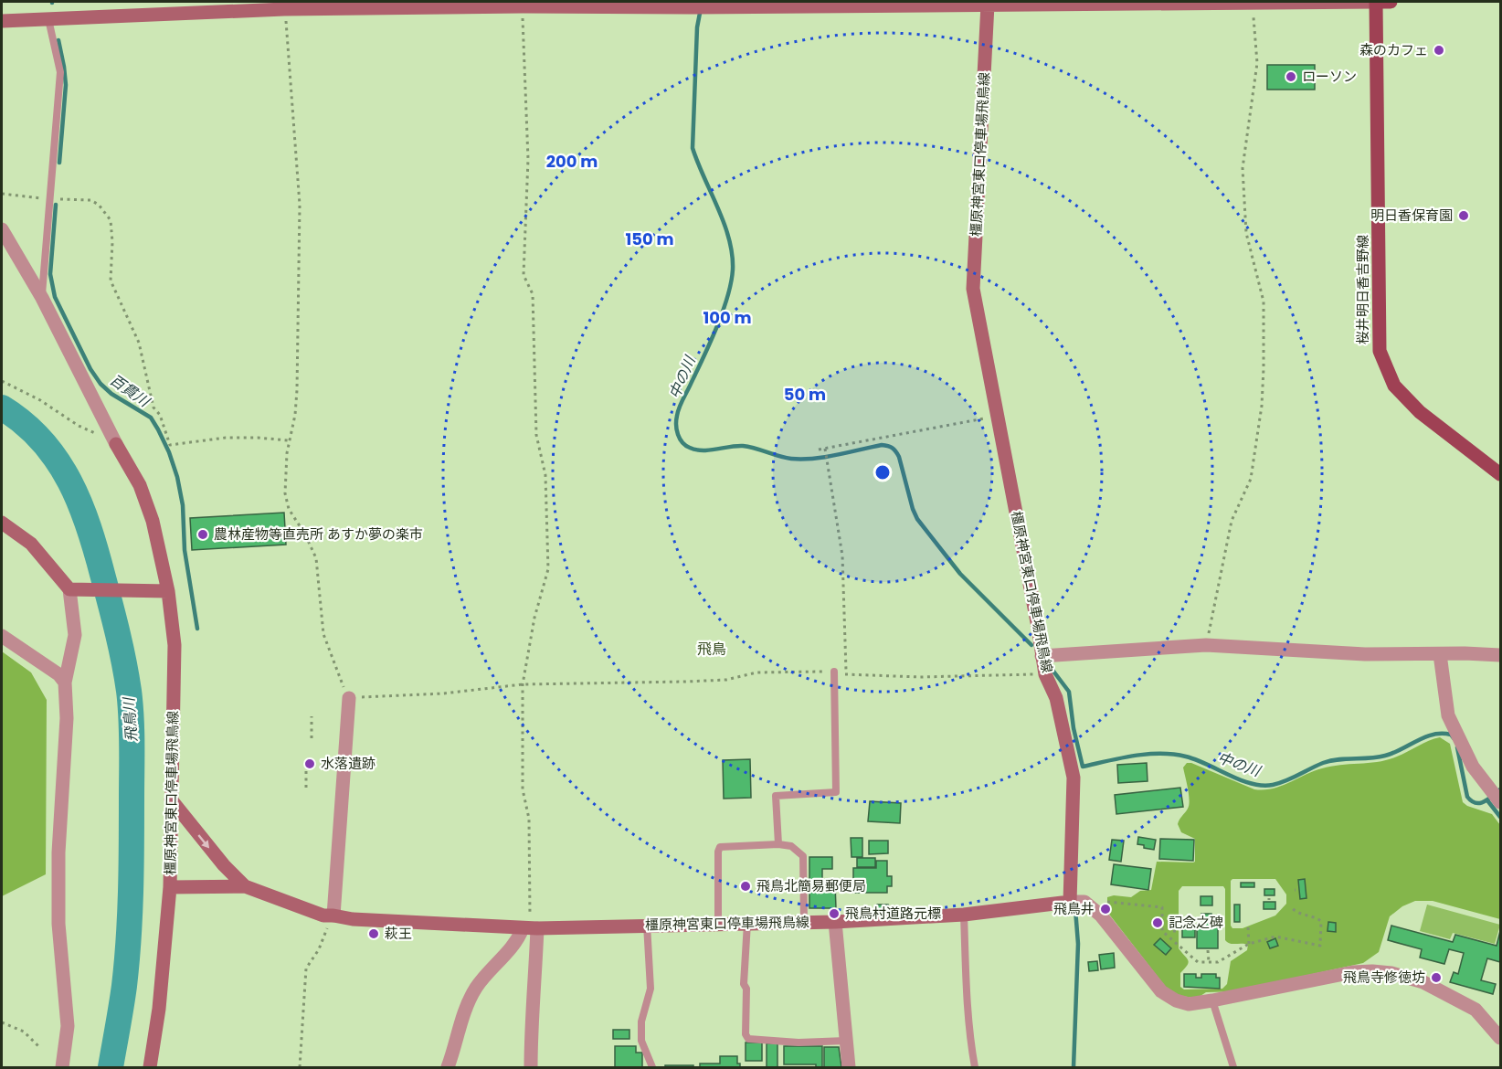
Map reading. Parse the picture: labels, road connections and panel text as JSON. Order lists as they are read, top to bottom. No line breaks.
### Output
{"streets":{"main road":["橿原神宮東口停車場飛鳥線","桜井明日香吉野線"]},"districts":["飛鳥"],"water":["中の川","百貫川","飛鳥川"],"places":["森のカフェ","ローソン","明日香保育園","農林産物等直売所 あすか夢の楽市","水落遺跡","飛鳥北簡易郵便局","飛鳥井","飛鳥村道路元標","記念之碑","萩王","飛鳥寺修徳坊"],"rings":["200 m","150 m","100 m","50 m"]}
